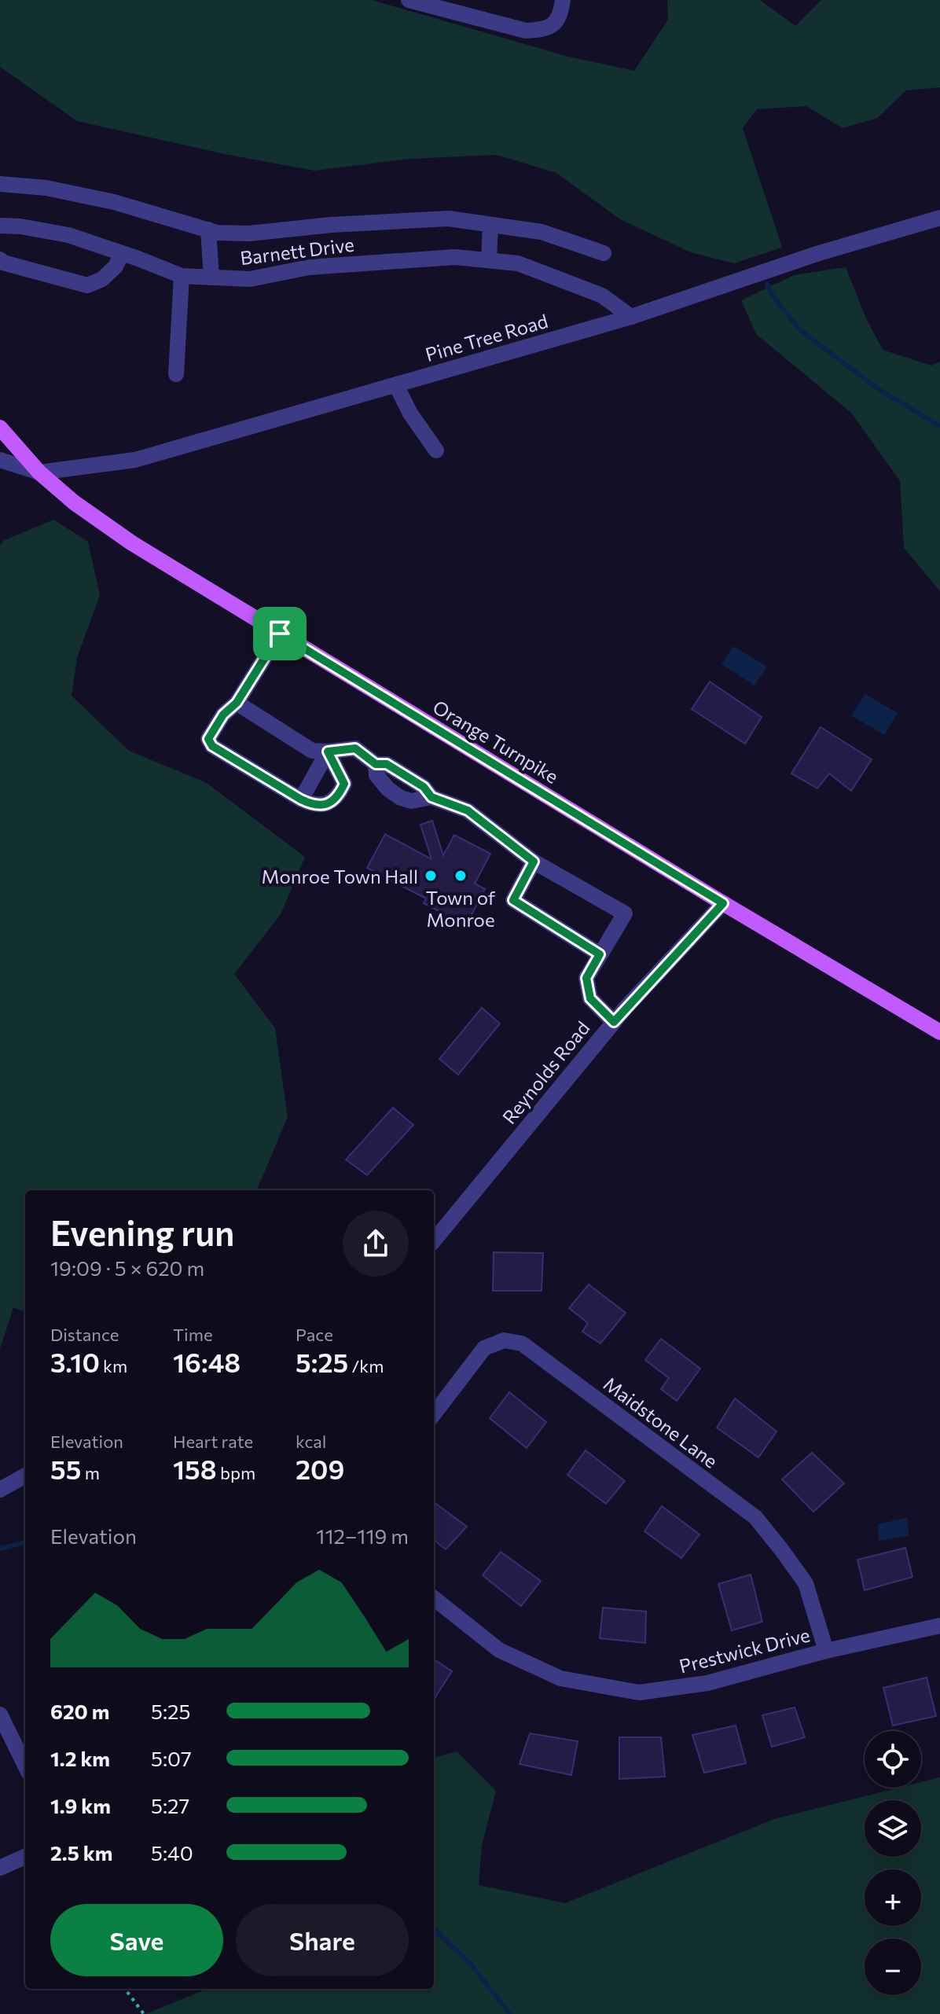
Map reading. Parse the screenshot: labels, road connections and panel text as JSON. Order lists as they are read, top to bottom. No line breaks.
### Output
{"streets":{"main road":["Orange Turnpike"],"street":["Barnett Drive","Pine Tree Road","Reynolds Road","Maidstone Lane","Prestwick Drive"]},"crossings":[["Barnett Drive","Pine Tree Road"],["Pine Tree Road","Orange Turnpike"],["Orange Turnpike","Reynolds Road"],["Maidstone Lane","Prestwick Drive"]],"places":["Monroe Town Hall","Town of Monroe"],"page":{"heading":["Evening run","19:09 · 5 × 620 m"],"stats":[["Distance","3.10 km"],["Time","16:48"],["Pace","5:25 /km"],["Elevation","55 m"],["Heart rate","158 bpm"],["kcal","209"]],"chart":["Elevation","112–119 m"],"list":[{"name":"620 m","note":"5:25"},{"name":"1.2 km","note":"5:07"},{"name":"1.9 km","note":"5:27"},{"name":"2.5 km","note":"5:40"}],"map_buttons":["+","−"],"buttons":["Save","Share"]}}
